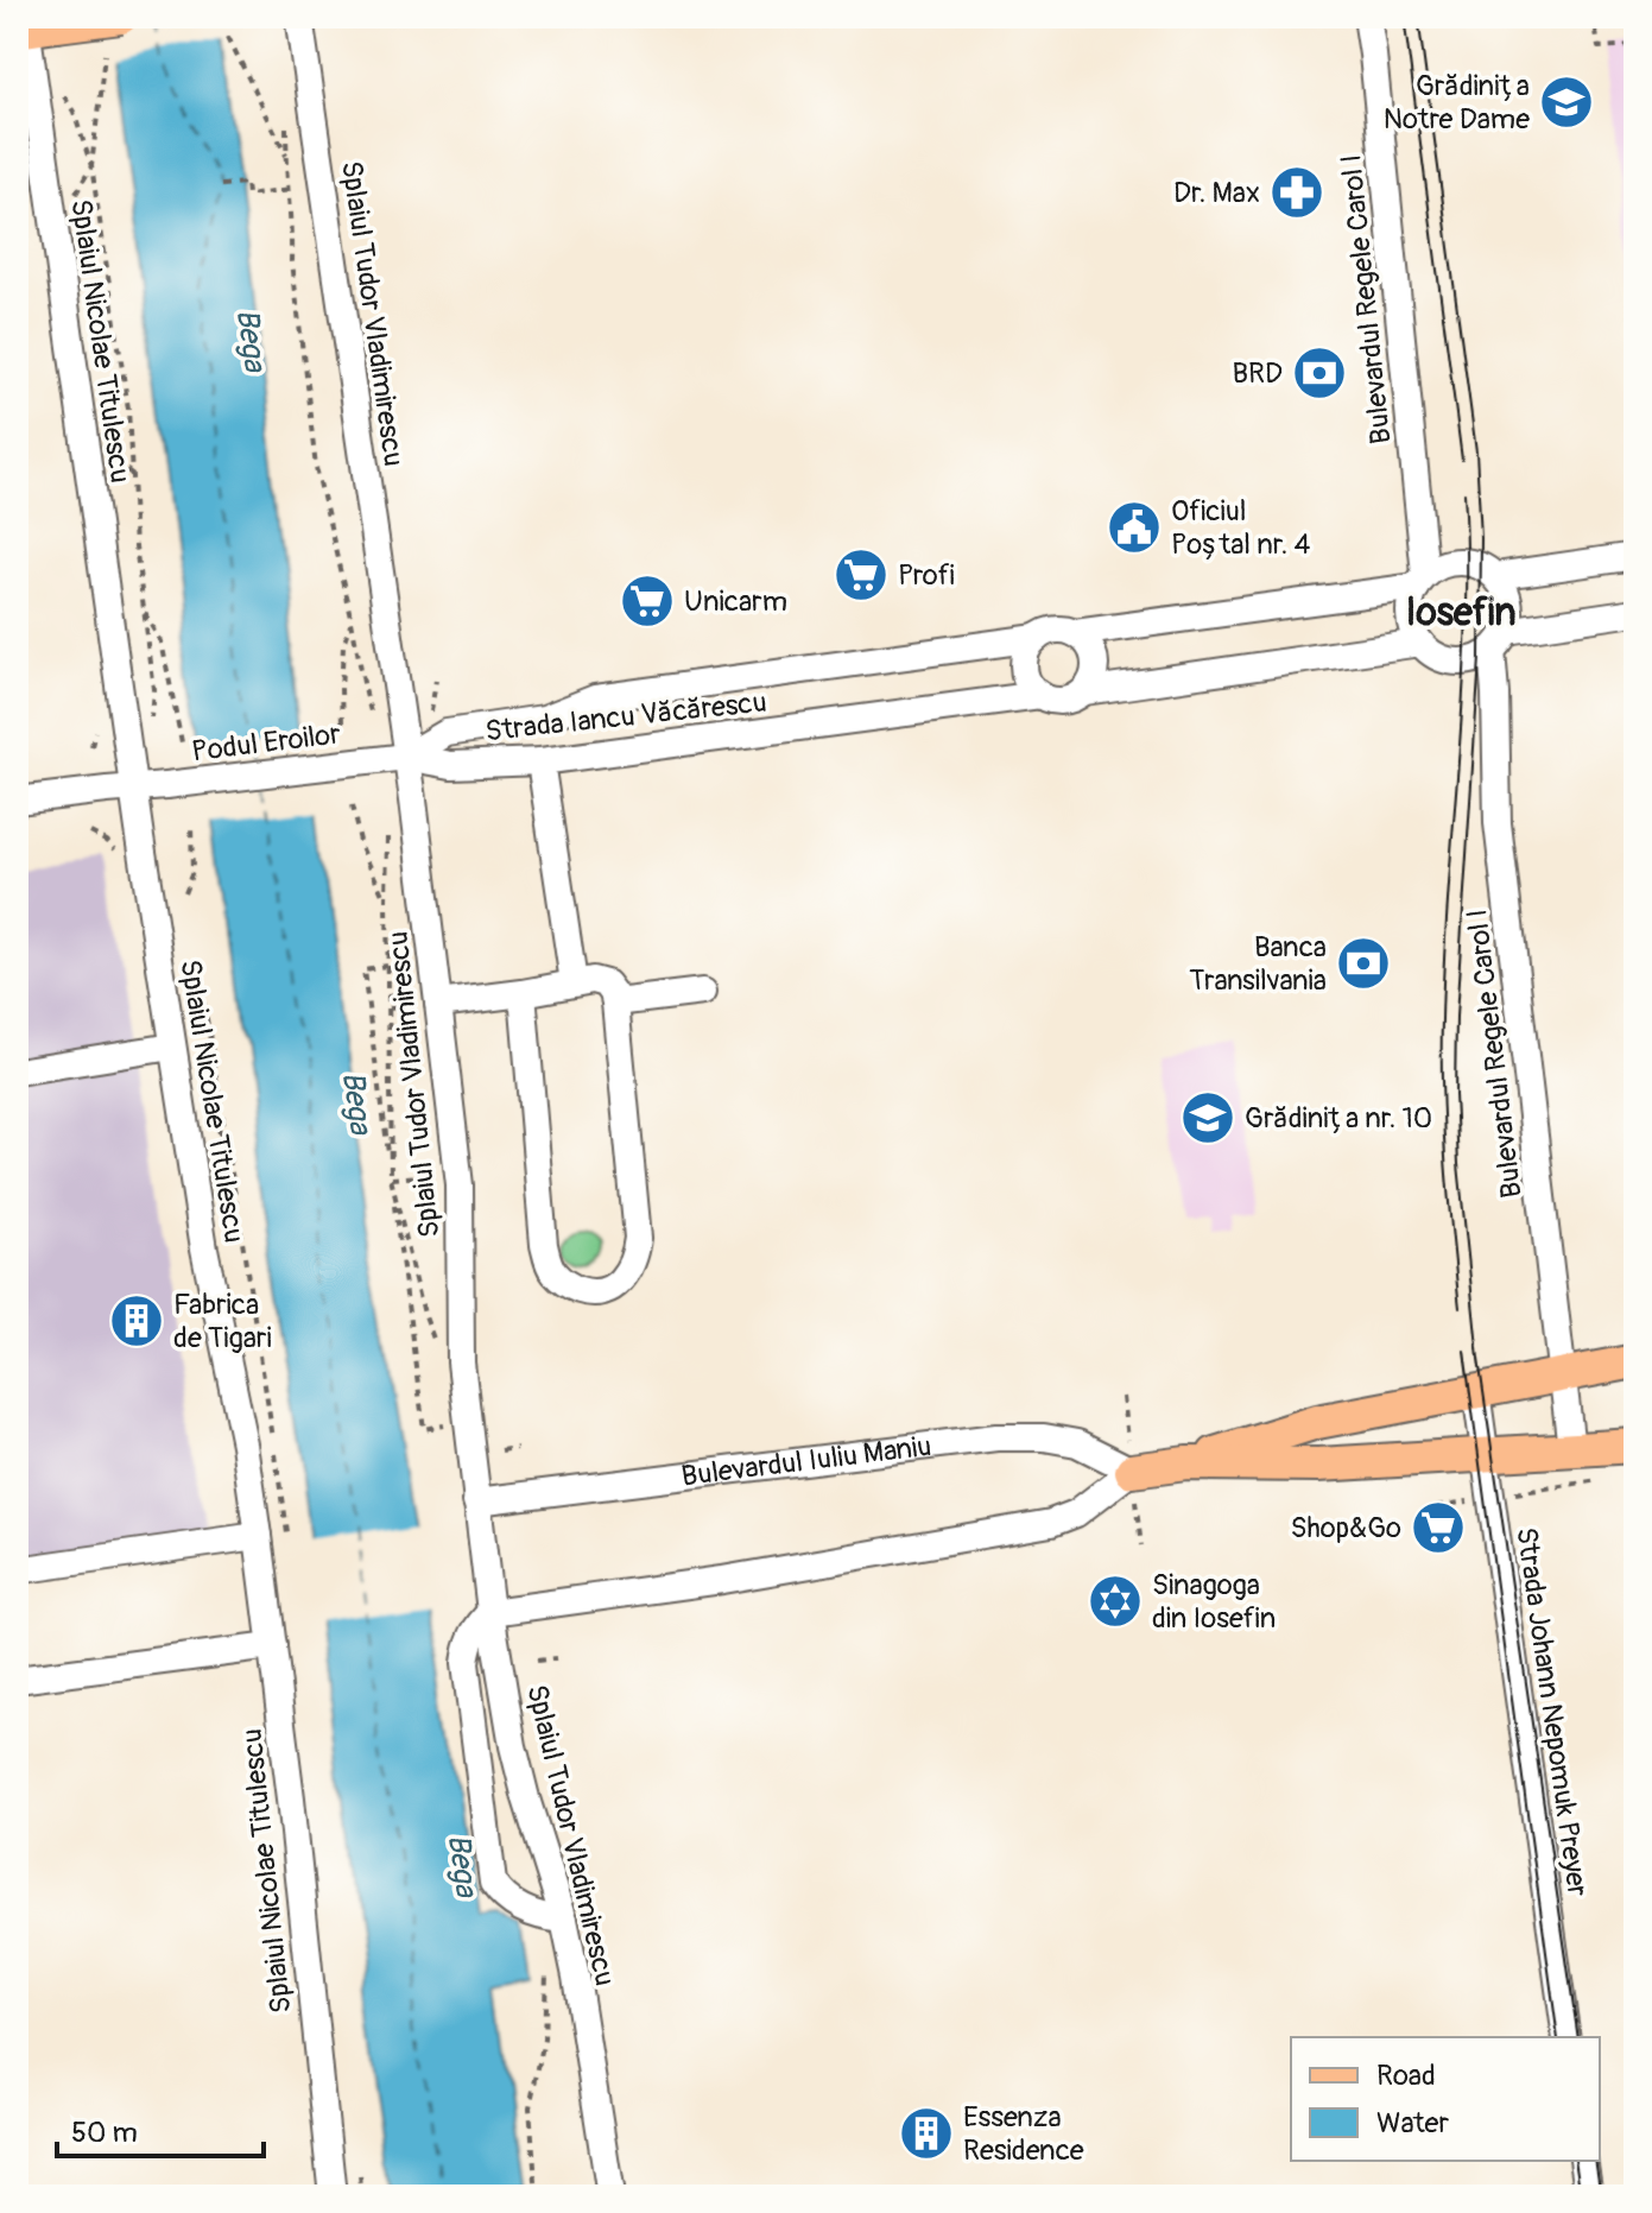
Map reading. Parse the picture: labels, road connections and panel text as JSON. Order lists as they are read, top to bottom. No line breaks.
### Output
{"streets":{"street":["Bulevardul Regele Carol I","Splaiul Tudor Vladimirescu","Splaiul Nicolae Titulescu","Strada Iancu Văcărescu","Podul Eroilor","Bulevardul Iuliu Maniu","Strada Johann Nepomuk Preyer"]},"crossings":[["Splaiul Tudor Vladimirescu","Strada Iancu Văcărescu"],["Splaiul Tudor Vladimirescu","Podul Eroilor"],["Splaiul Tudor Vladimirescu","Bulevardul Iuliu Maniu"],["Splaiul Nicolae Titulescu","Podul Eroilor"],["Strada Iancu Văcărescu","Podul Eroilor"]],"districts":["Iosefin"],"water":["Bega"],"places":{"school or university":["Grădinița Notre Dame","Grădinița nr. 10"],"pharmacy":["Dr. Max"],"bank":["BRD","Banca Transilvania"],"public building":["Oficiul Poștal nr. 4"],"supermarket":["Profi","Unicarm","Shop&Go"],"building":["Fabrica de Tigari","Essenza Residence"],"synagogue":["Sinagoga din Iosefin"]},"legend":["Road","Water"],"scale_bar":"50 m"}
